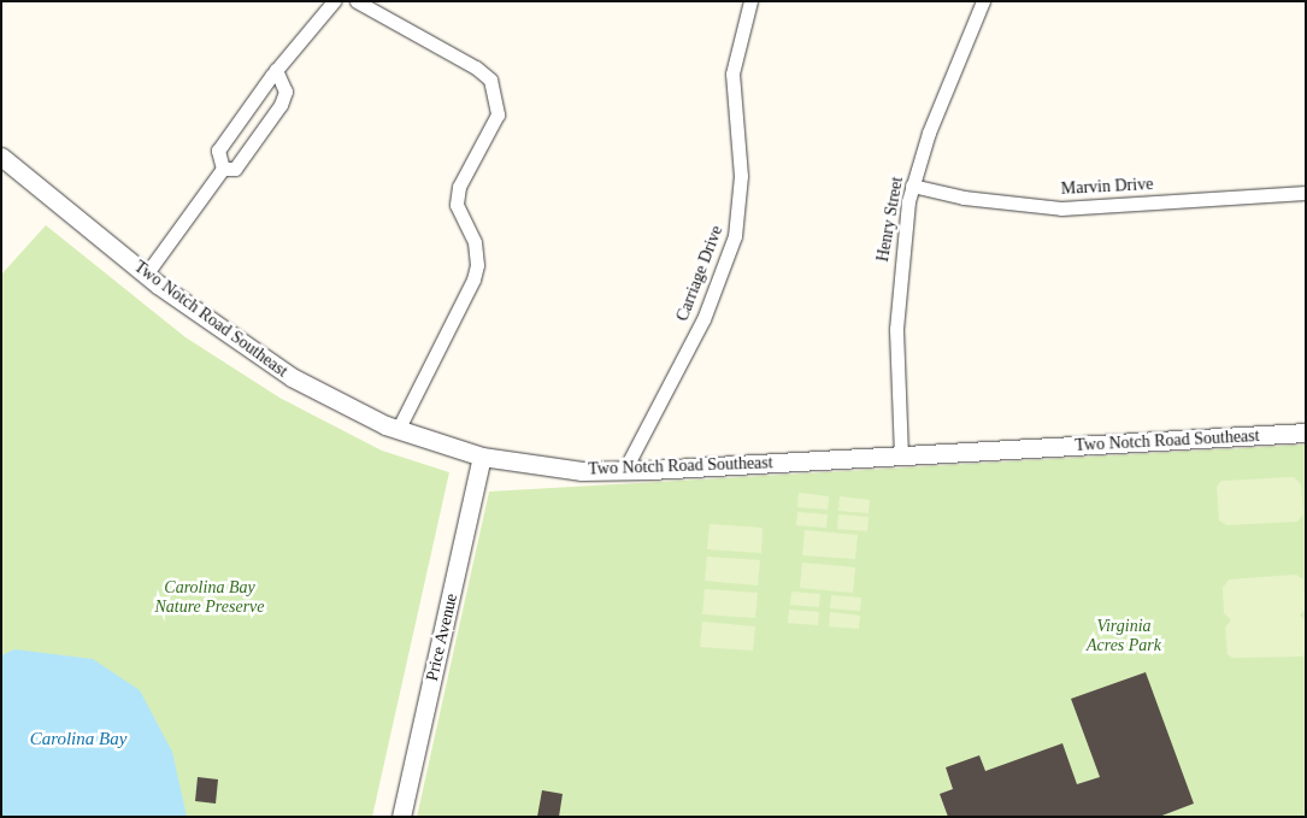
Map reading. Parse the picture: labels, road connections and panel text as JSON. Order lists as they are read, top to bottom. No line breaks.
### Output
{"streets":{"street":["Marvin Drive","Henry Street","Carriage Drive","Two Notch Road Southeast","Price Avenue"]},"crossings":[["Marvin Drive","Henry Street"],["Henry Street","Two Notch Road Southeast"],["Carriage Drive","Two Notch Road Southeast"],["Two Notch Road Southeast","Price Avenue"]],"water":["Carolina Bay"],"parks":["Carolina Bay Nature Preserve","Virginia Acres Park"]}
